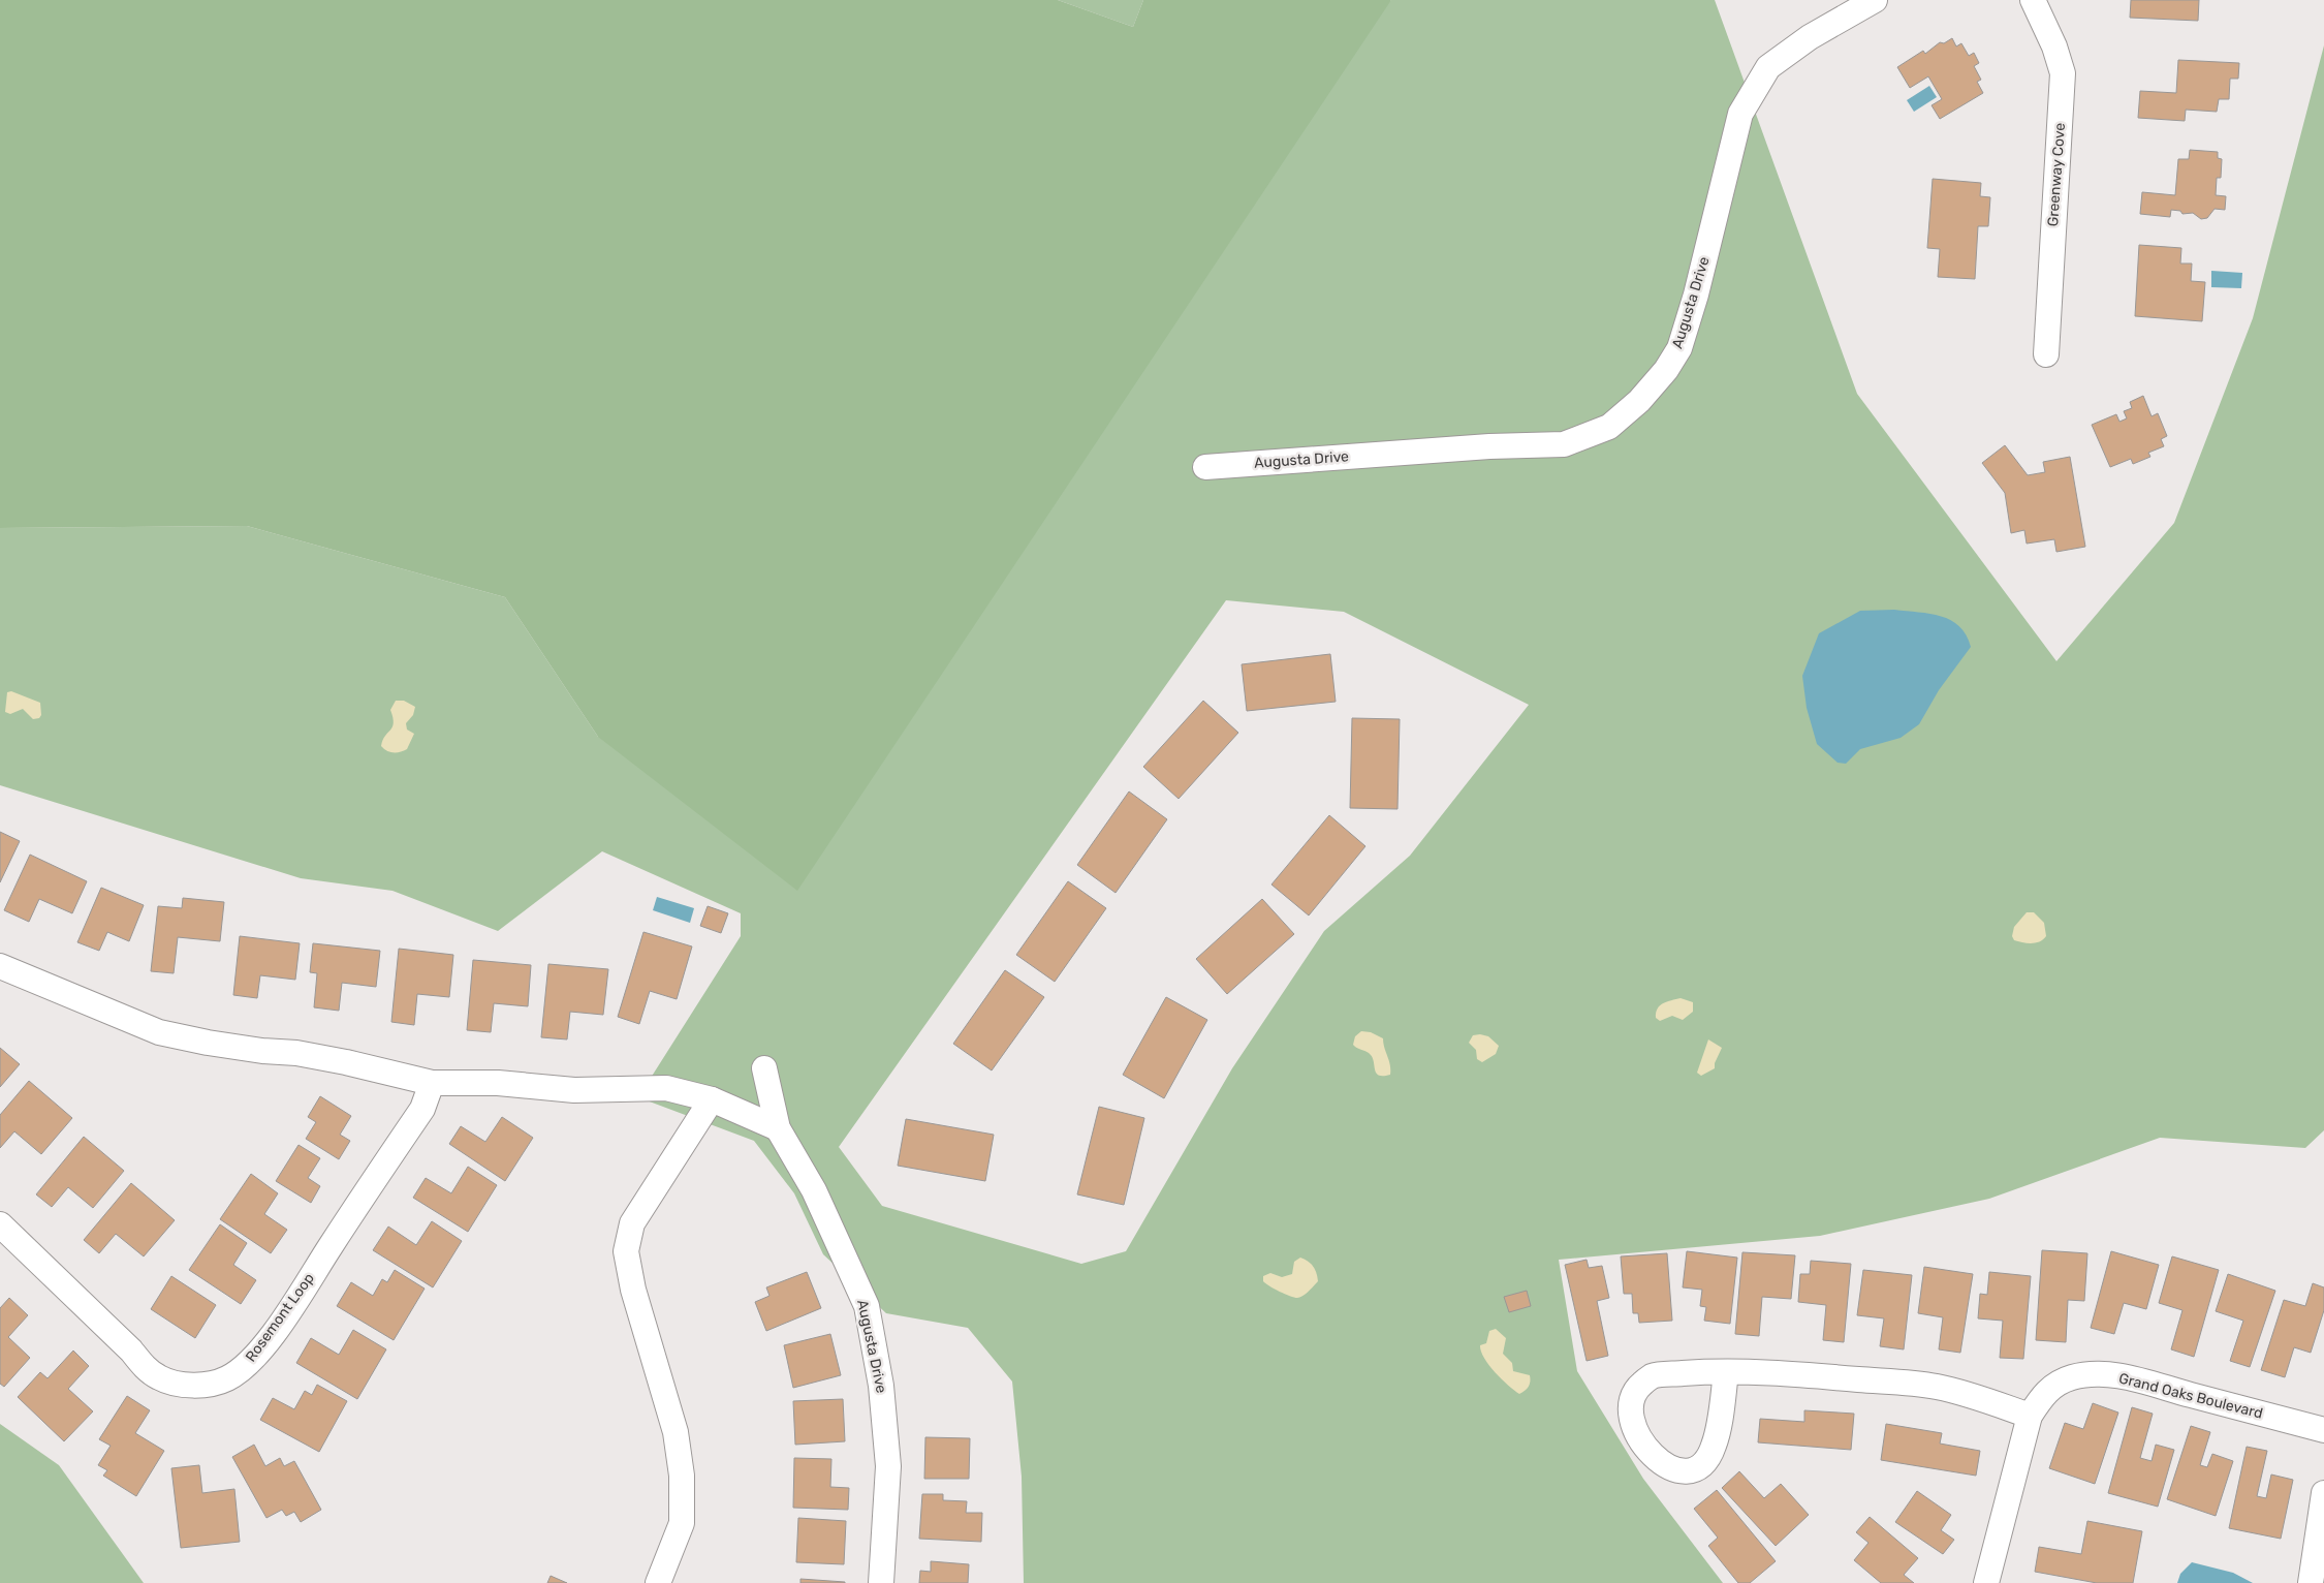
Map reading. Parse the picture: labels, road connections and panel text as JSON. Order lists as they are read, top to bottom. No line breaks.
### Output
{"streets":{"street":["Greenway Cove","Augusta Drive","Rosemont Loop","Grand Oaks Boulevard"]}}
